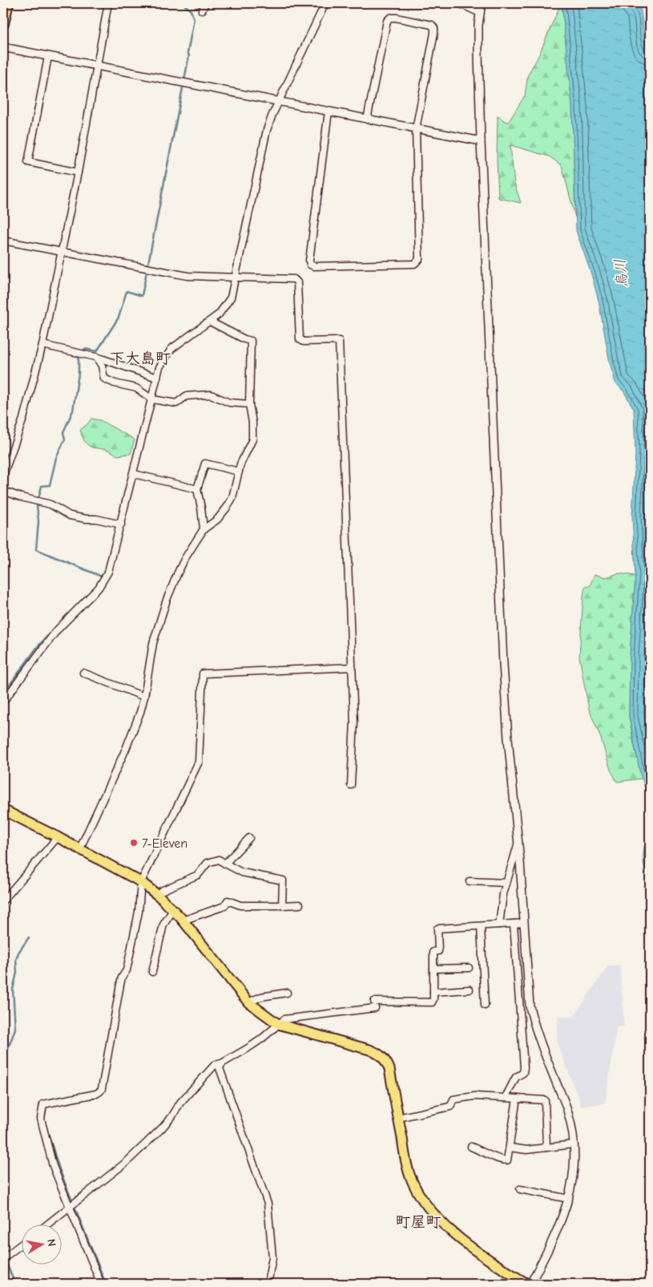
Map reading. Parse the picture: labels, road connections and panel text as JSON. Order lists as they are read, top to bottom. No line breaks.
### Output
{"districts":["下大島町","町屋町"],"water":["烏川"],"places":["7-Eleven"],"north":"right"}
